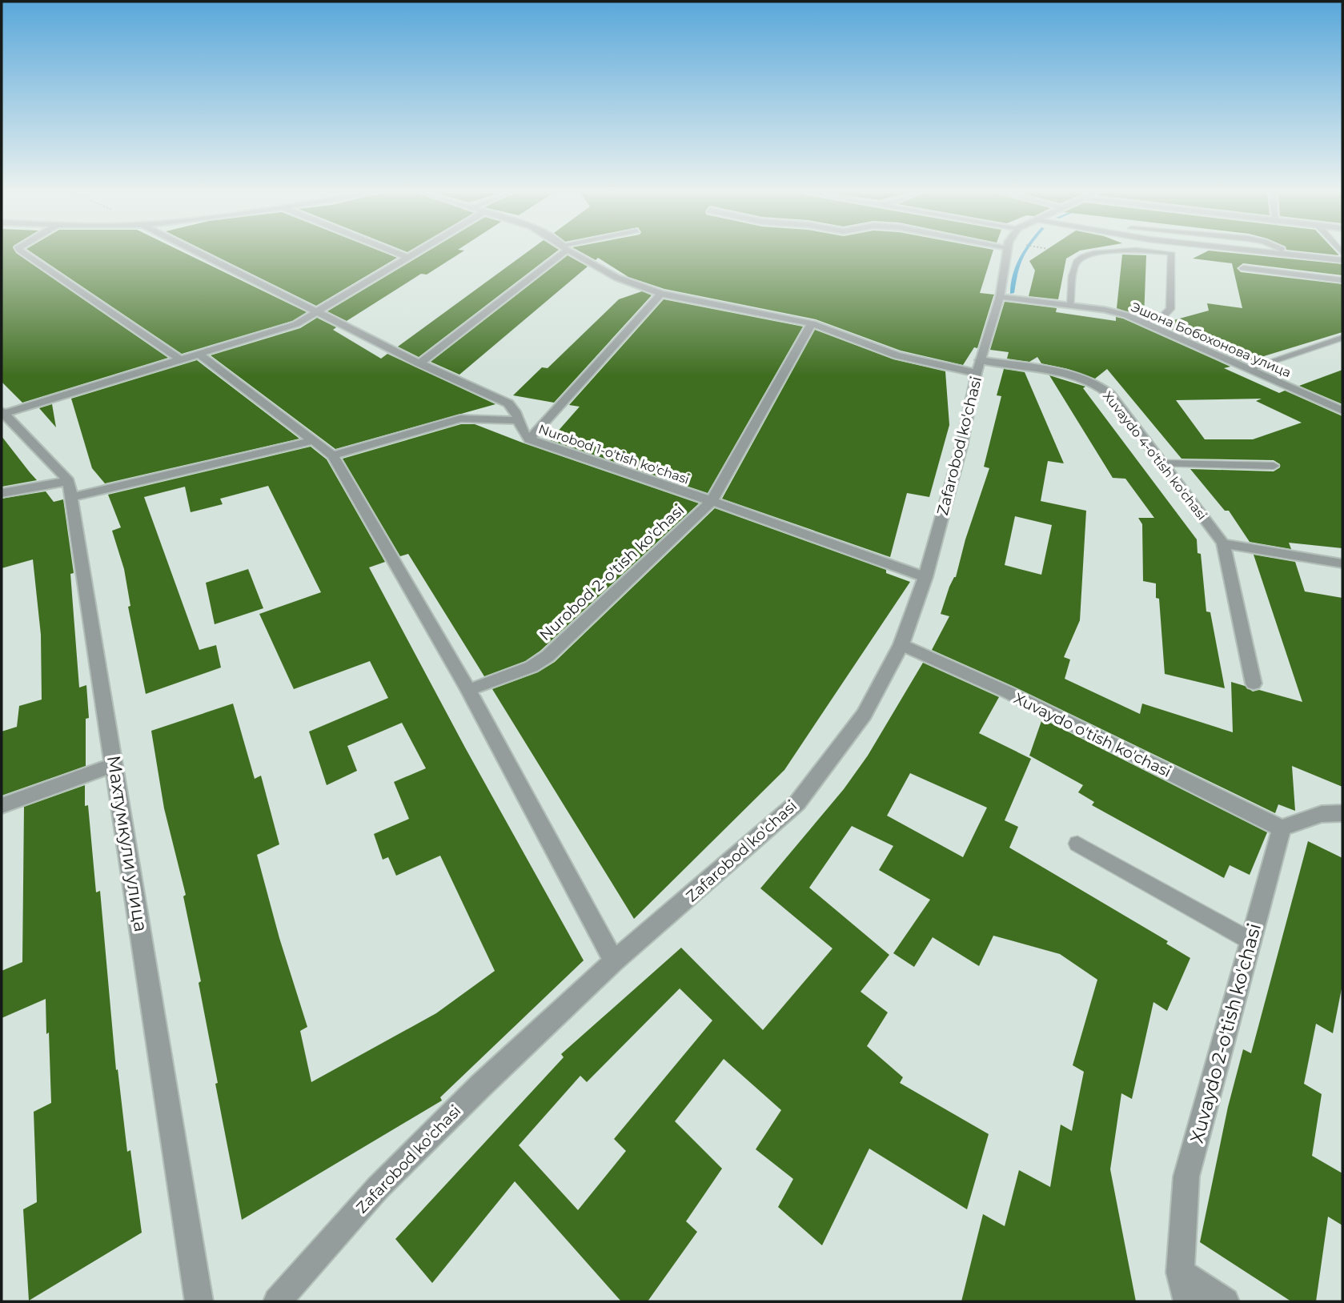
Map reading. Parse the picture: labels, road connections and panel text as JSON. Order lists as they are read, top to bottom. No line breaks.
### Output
{"streets":{"street":["Эшона Бобохонова улица","Zafarobod ko'chasi","Nurobod 1-o'tish ko'chasi","Xuvaydo 4-o'tish ko'chasi","Nurobod 2-o'tish ko'chasi","Xuvaydo o'tish ko'chasi","Махтумкули улица","Xuvaydo 2-o'tish ko'chasi"]},"crossings":[["Эшона Бобохонова улица","Zafarobod ko'chasi"],["Zafarobod ko'chasi","Nurobod 1-o'tish ko'chasi"],["Zafarobod ko'chasi","Xuvaydo 4-o'tish ko'chasi"],["Zafarobod ko'chasi","Xuvaydo o'tish ko'chasi"],["Nurobod 1-o'tish ko'chasi","Nurobod 2-o'tish ko'chasi"],["Xuvaydo 4-o'tish ko'chasi","Nurobod 2-o'tish ko'chasi"],["Xuvaydo o'tish ko'chasi","Xuvaydo 2-o'tish ko'chasi"]]}
